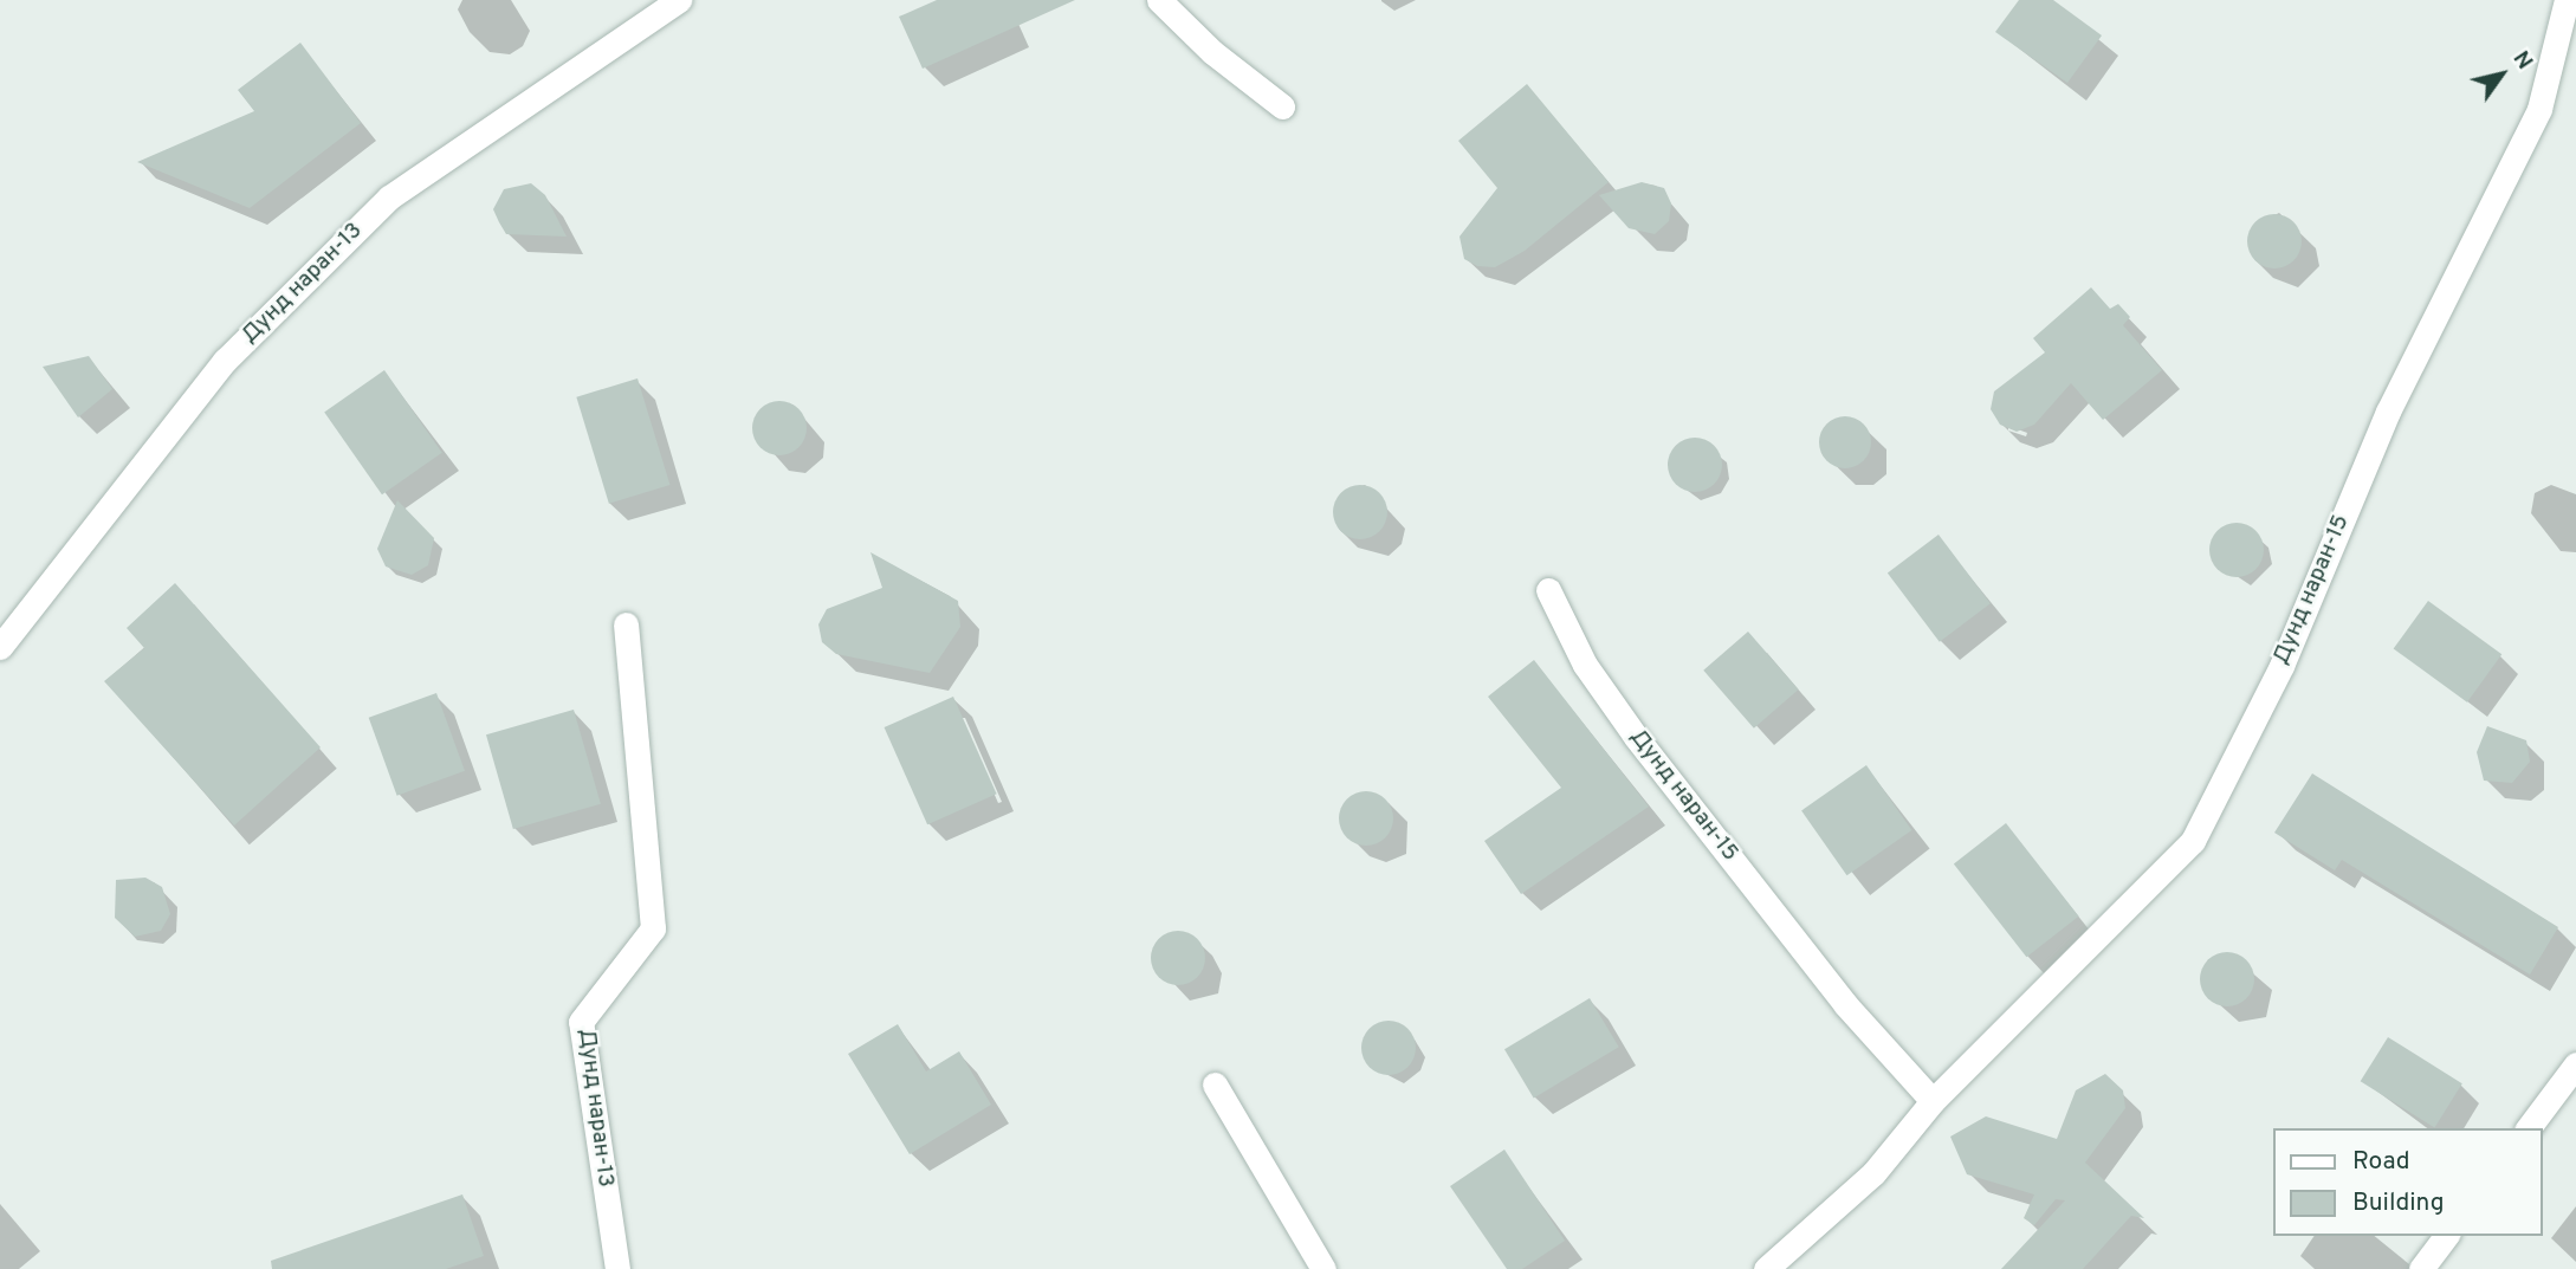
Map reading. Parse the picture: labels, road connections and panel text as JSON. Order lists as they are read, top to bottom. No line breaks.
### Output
{"streets":{"street":["Дунд наран-13","Дунд наран-15"]},"legend":["Road","Building"],"north":"top right"}
